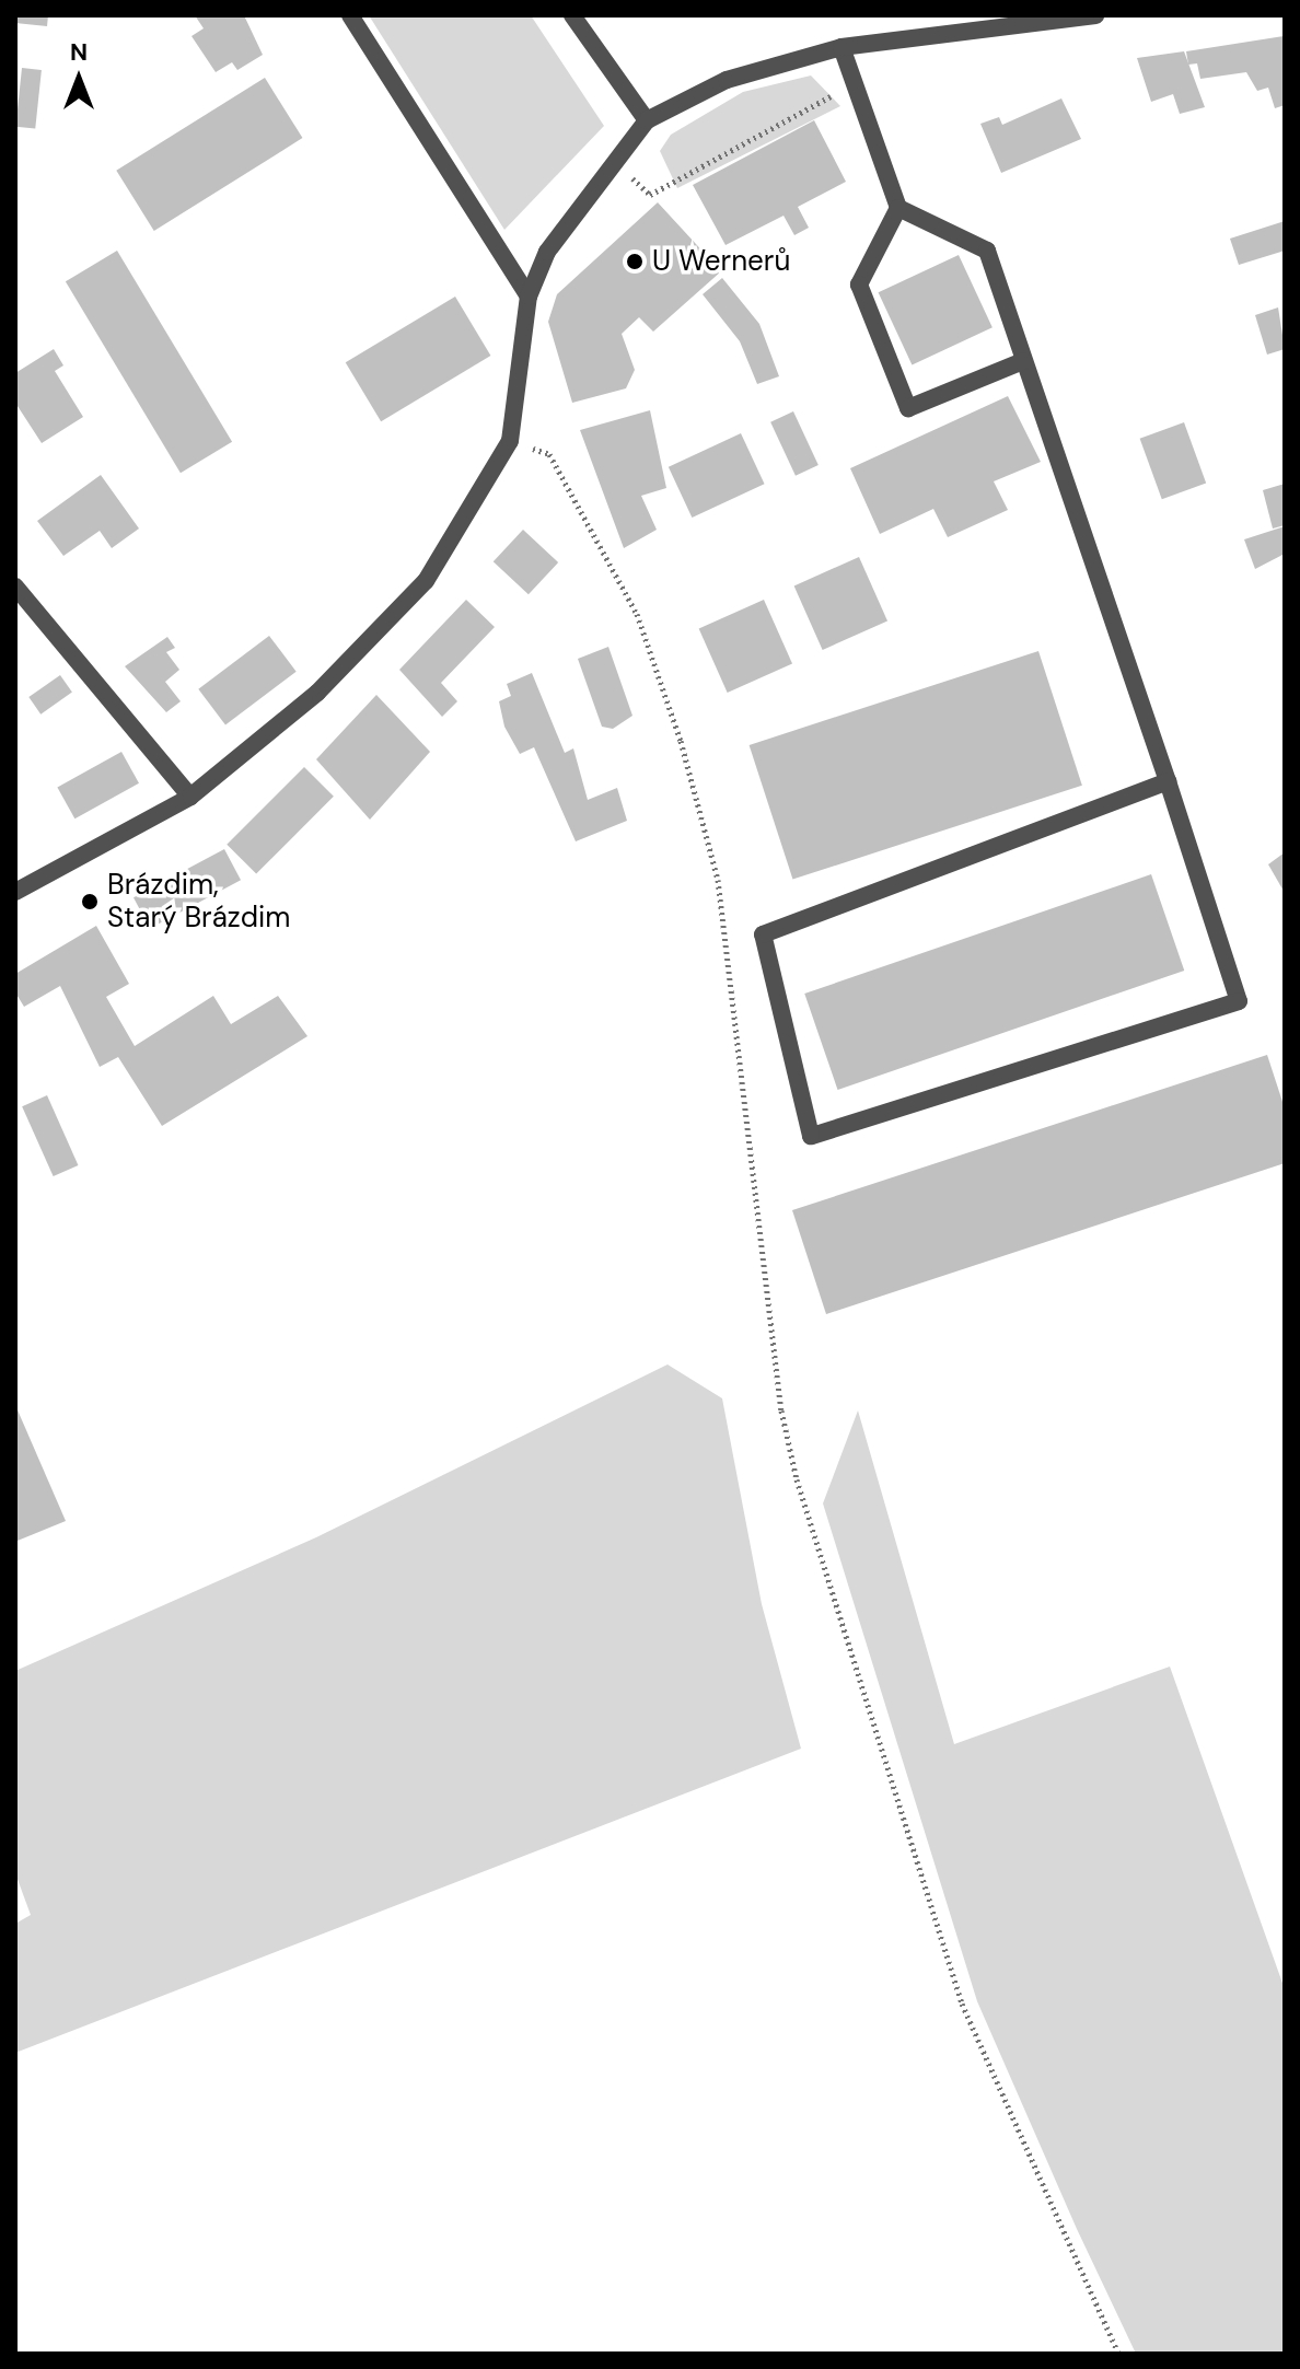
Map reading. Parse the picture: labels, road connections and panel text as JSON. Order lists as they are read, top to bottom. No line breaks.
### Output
{"places":["U Wernerů","Brázdim, Starý Brázdim"],"north":"top"}
